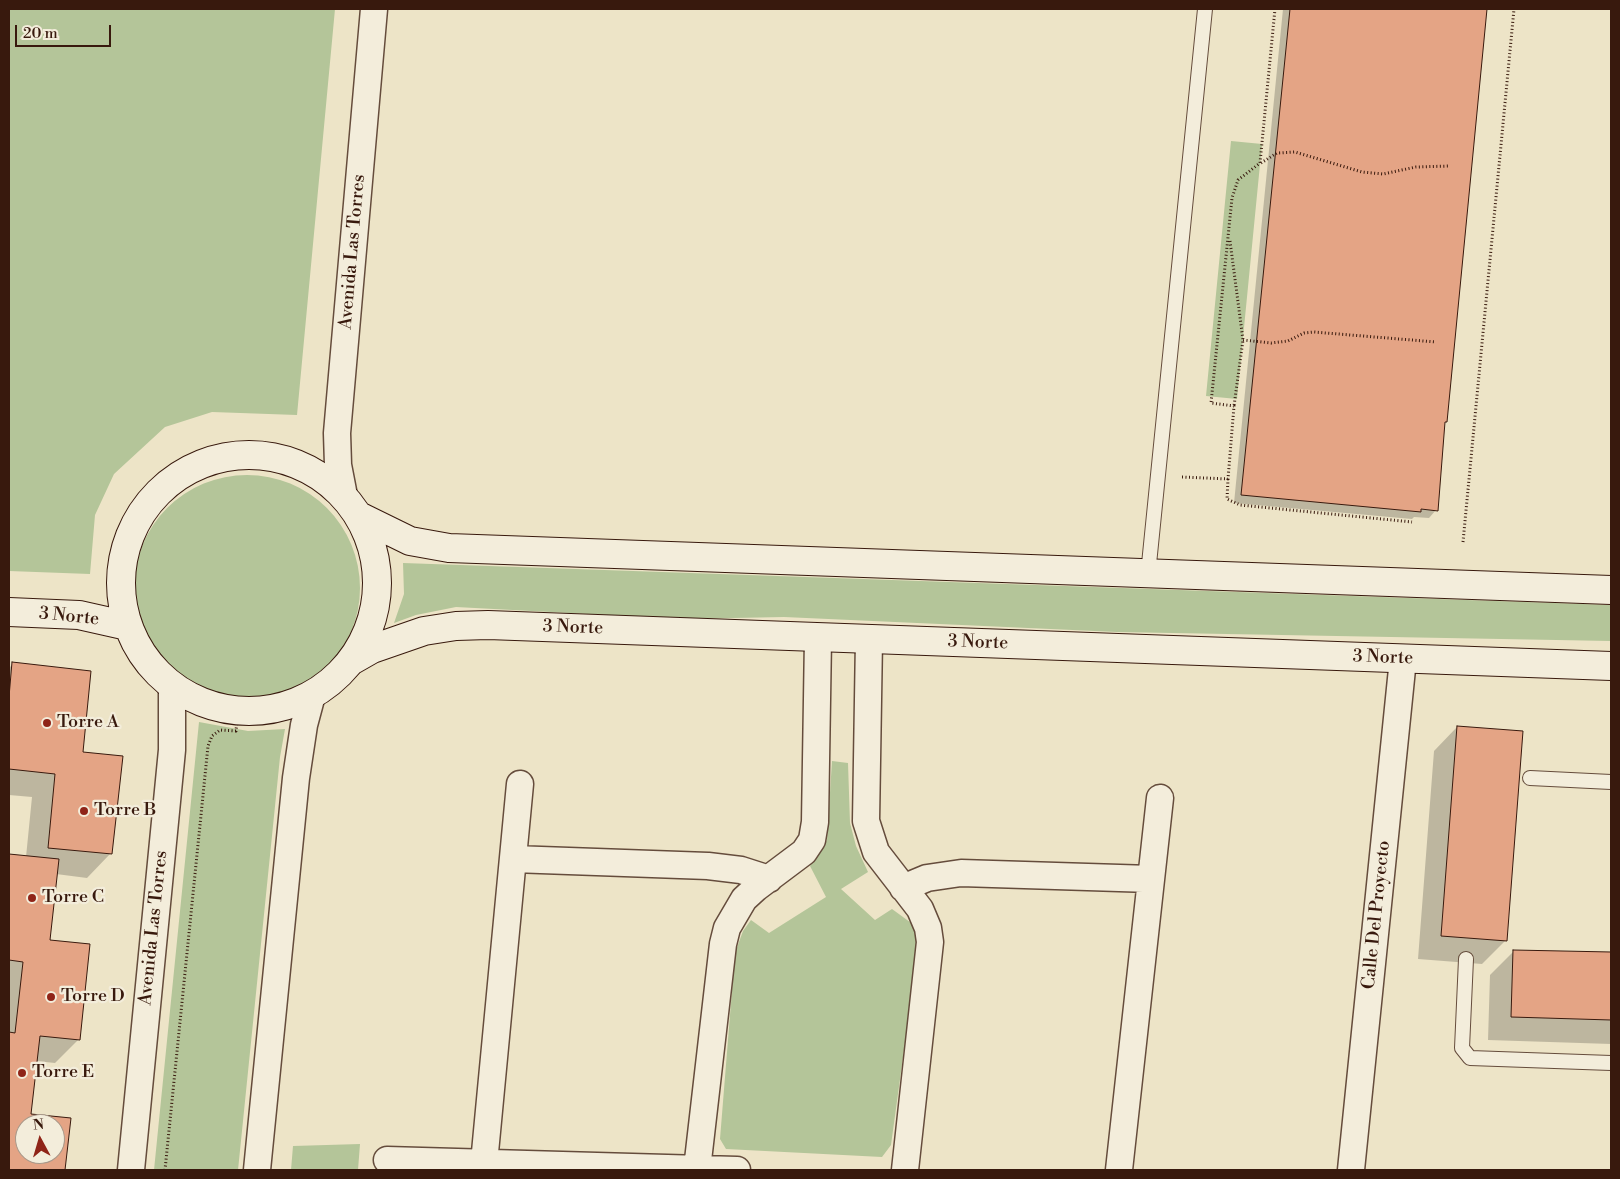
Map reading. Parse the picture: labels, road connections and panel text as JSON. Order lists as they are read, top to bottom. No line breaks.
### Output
{"streets":{"street":["Avenida Las Torres","3 Norte","Calle Del Proyecto"]},"crossings":[["3 Norte","Calle Del Proyecto"]],"places":["Torre A","Torre B","Torre C","Torre D","Torre E"],"scale_bar":"20 m","north":"top"}
